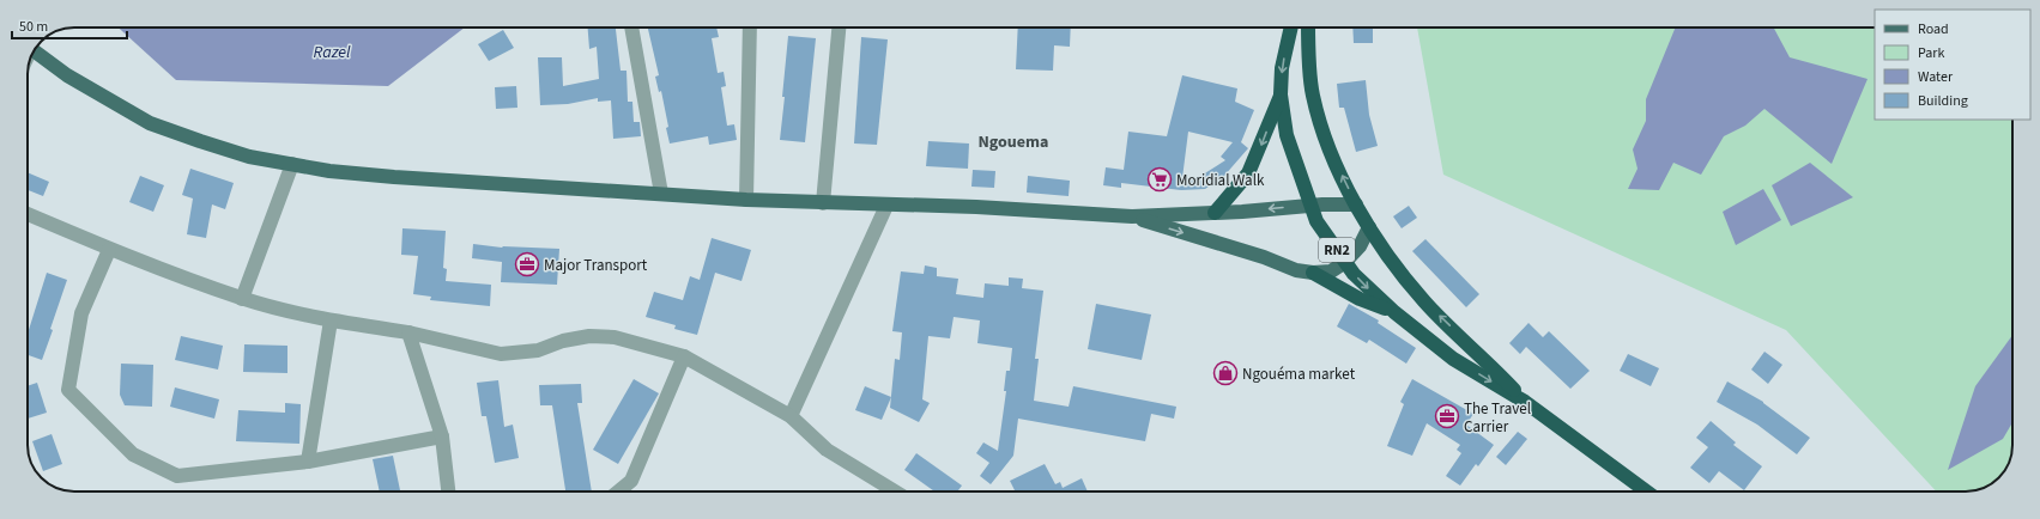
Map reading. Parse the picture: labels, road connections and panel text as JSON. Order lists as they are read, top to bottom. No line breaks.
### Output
{"streets":{"highway":["RN2"]},"districts":["Ngouema"],"water":["Razel"],"places":{"supermarket":["Moridial Walk"],"office":["Major Transport","The Travel Carrier"],"shop":["Ngouéma market"]},"legend":["Road","Park","Water","Building"],"scale_bar":"50 m"}
